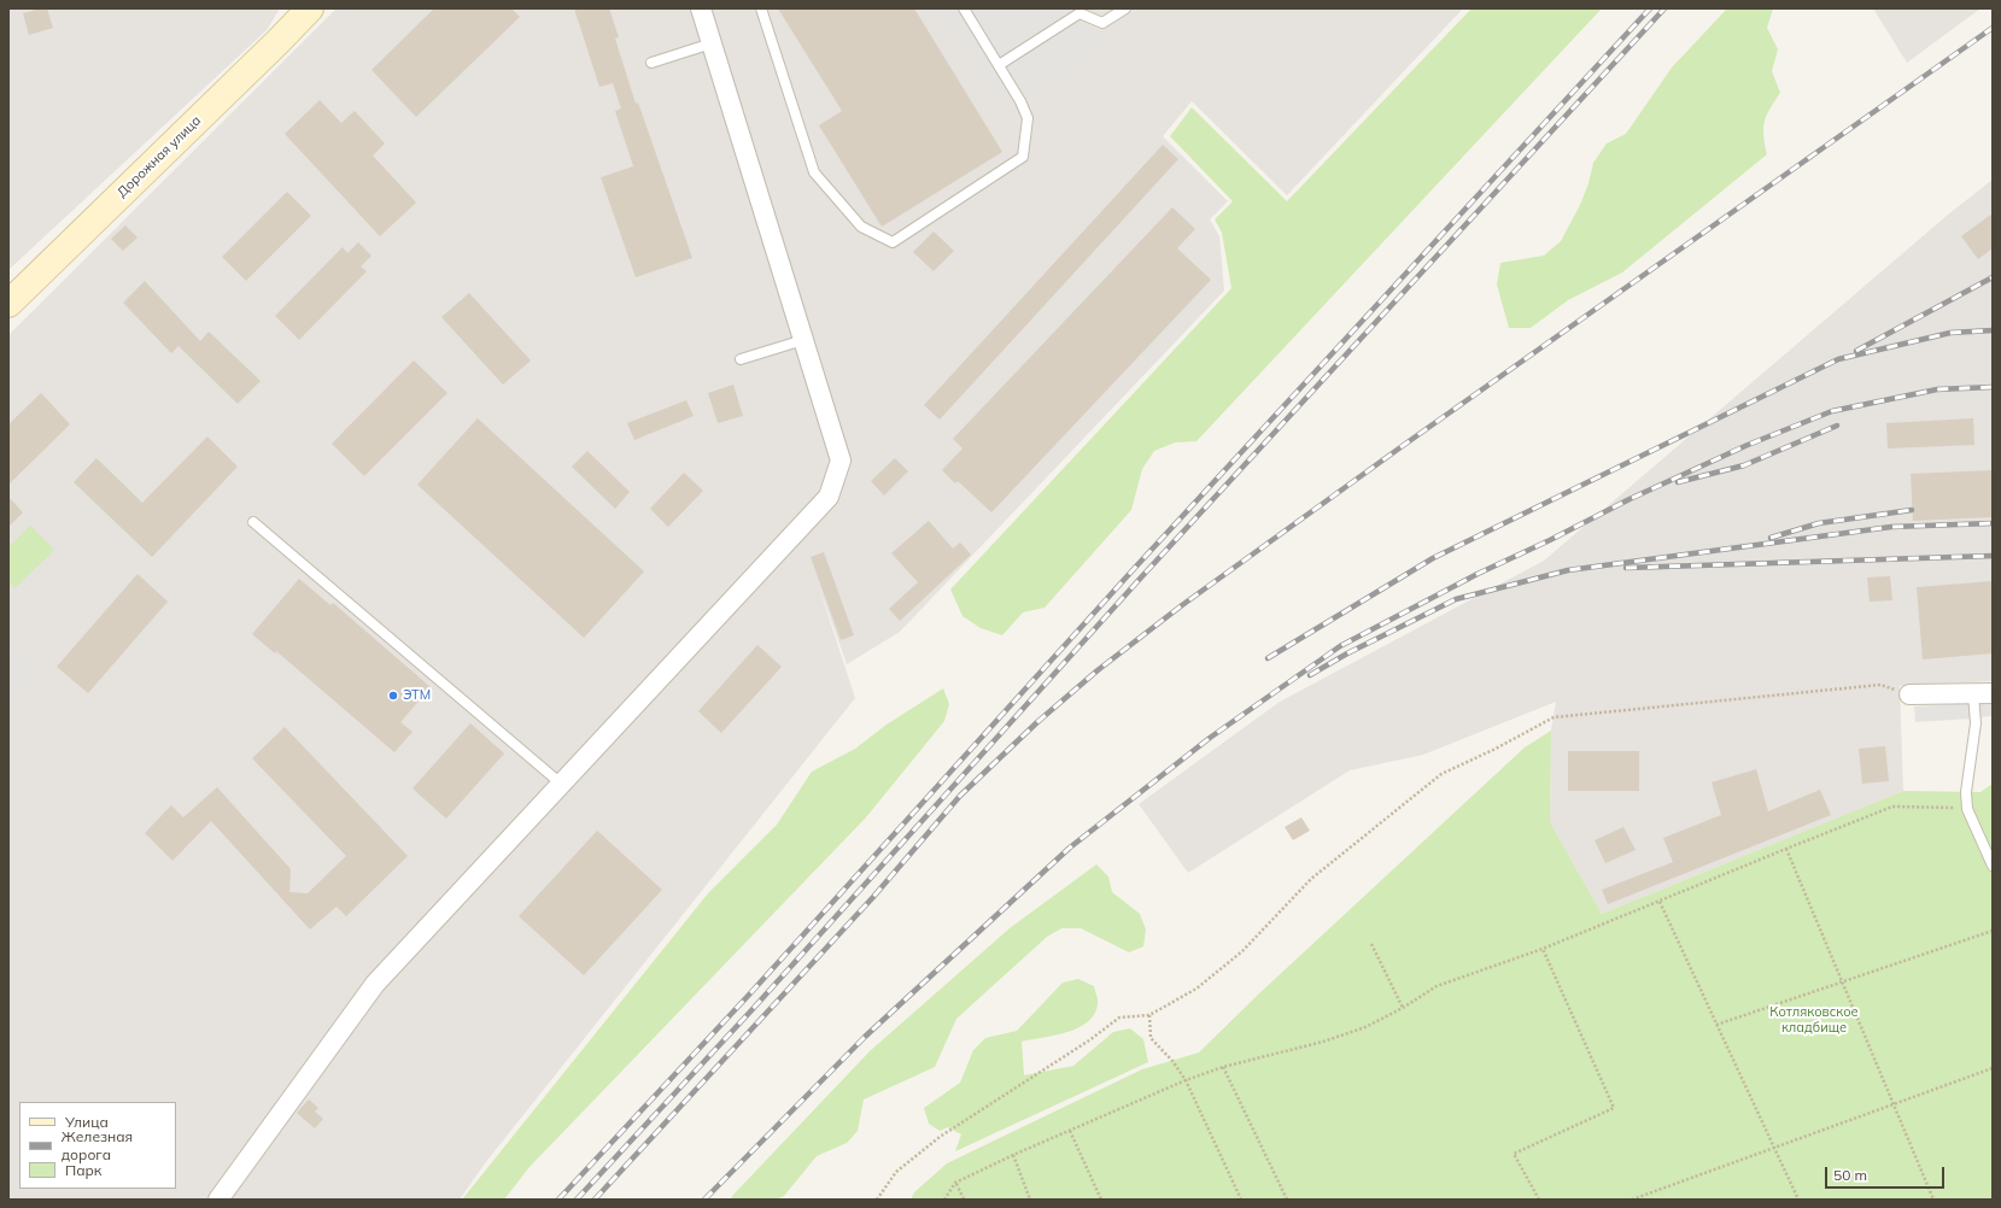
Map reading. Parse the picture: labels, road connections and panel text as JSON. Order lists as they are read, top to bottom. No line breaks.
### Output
{"streets":{"main road":["Дорожная улица"]},"parks":["Котляковское кладбище"],"places":["ЭТМ"],"legend":["Улица","Железная дорога","Парк"],"scale_bar":"50 m"}
